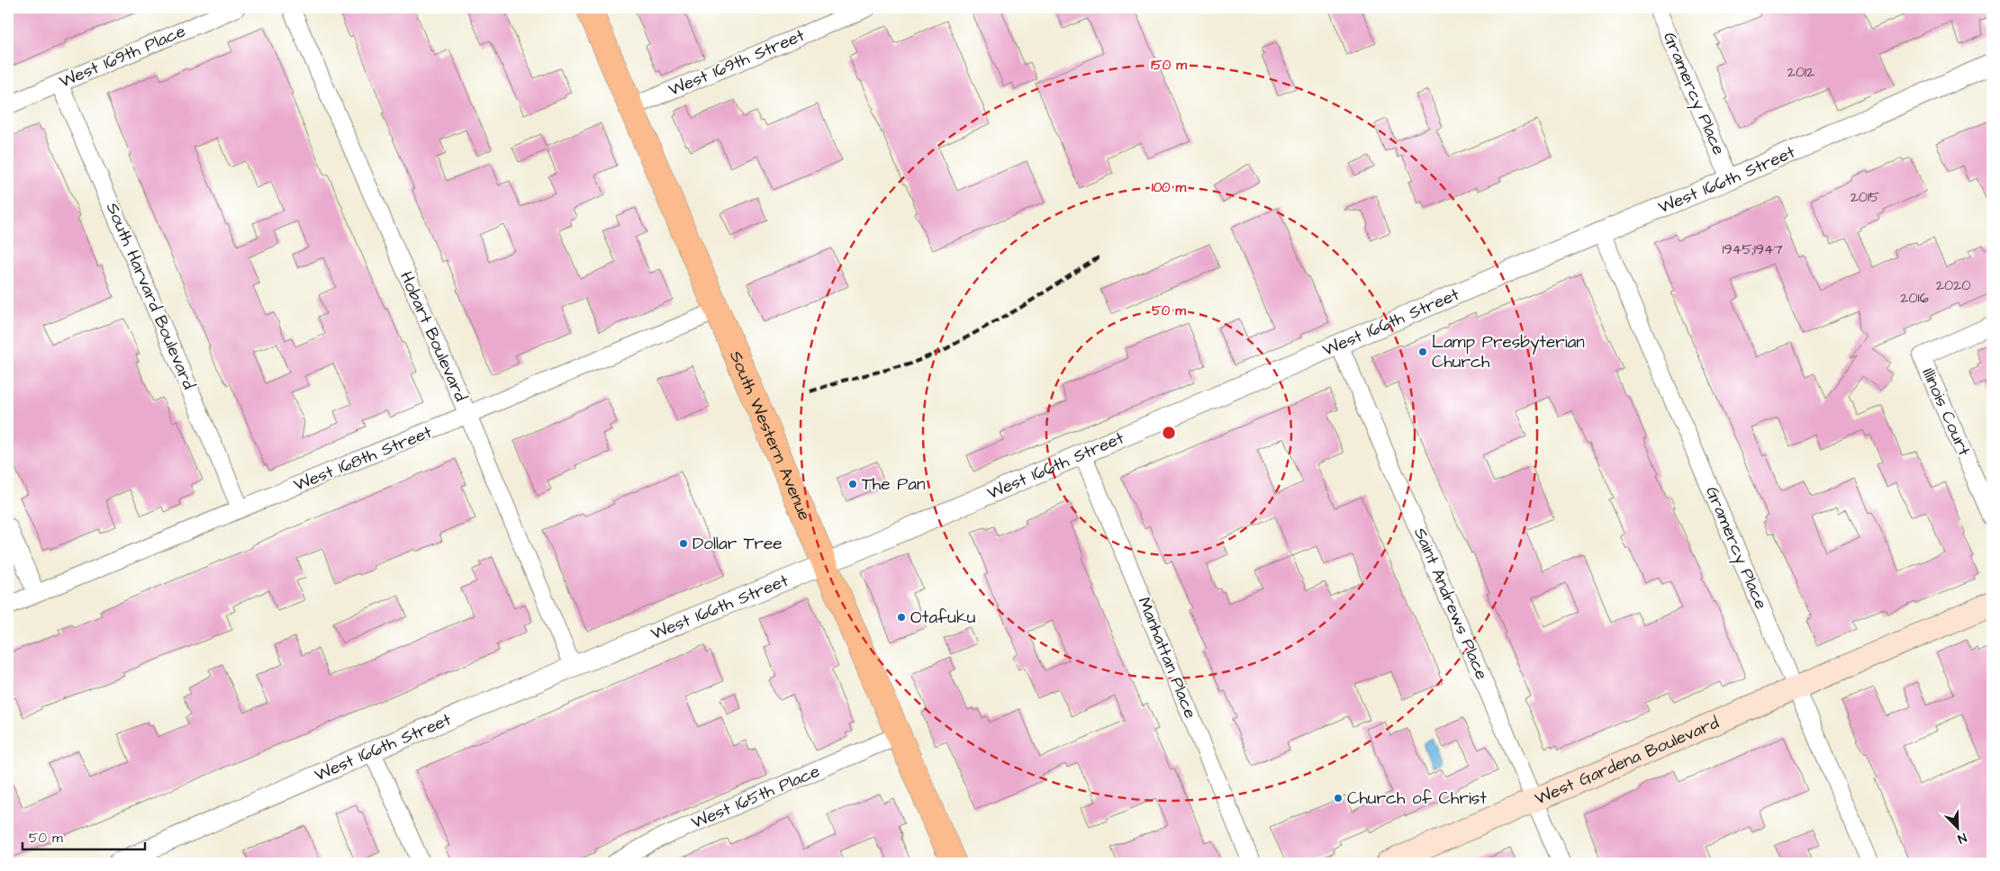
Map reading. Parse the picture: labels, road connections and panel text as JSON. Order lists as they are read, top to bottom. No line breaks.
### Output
{"streets":{"main road":["South Western Avenue","West Gardena Boulevard"],"street":["West 169th Place","West 169th Street","Gramercy Place","West 166th Street","South Harvard Boulevard","Hobart Boulevard","Illinois Court","West 168th Street","Saint Andrews Place","Manhattan Place","West 165th Place"]},"crossings":[["West 169th Place","South Harvard Boulevard"],["West 169th Street","South Western Avenue"],["Gramercy Place","West 166th Street"],["Gramercy Place","West Gardena Boulevard"],["West 166th Street","Hobart Boulevard"],["West 166th Street","South Western Avenue"],["West 166th Street","Saint Andrews Place"],["West 166th Street","Manhattan Place"],["South Harvard Boulevard","West 168th Street"],["Hobart Boulevard","West 168th Street"],["South Western Avenue","West 168th Street"],["South Western Avenue","West 165th Place"],["Saint Andrews Place","West Gardena Boulevard"]],"places":["Lamp Presbyterian Church","The Pan","Dollar Tree","Otafuku","Church of Christ"],"house_numbers":["2012","2015","1945;1947","2020","2016"],"scale_bar":"50 m","north":"bottom right","rings":["150 m","100 m","50 m"]}
